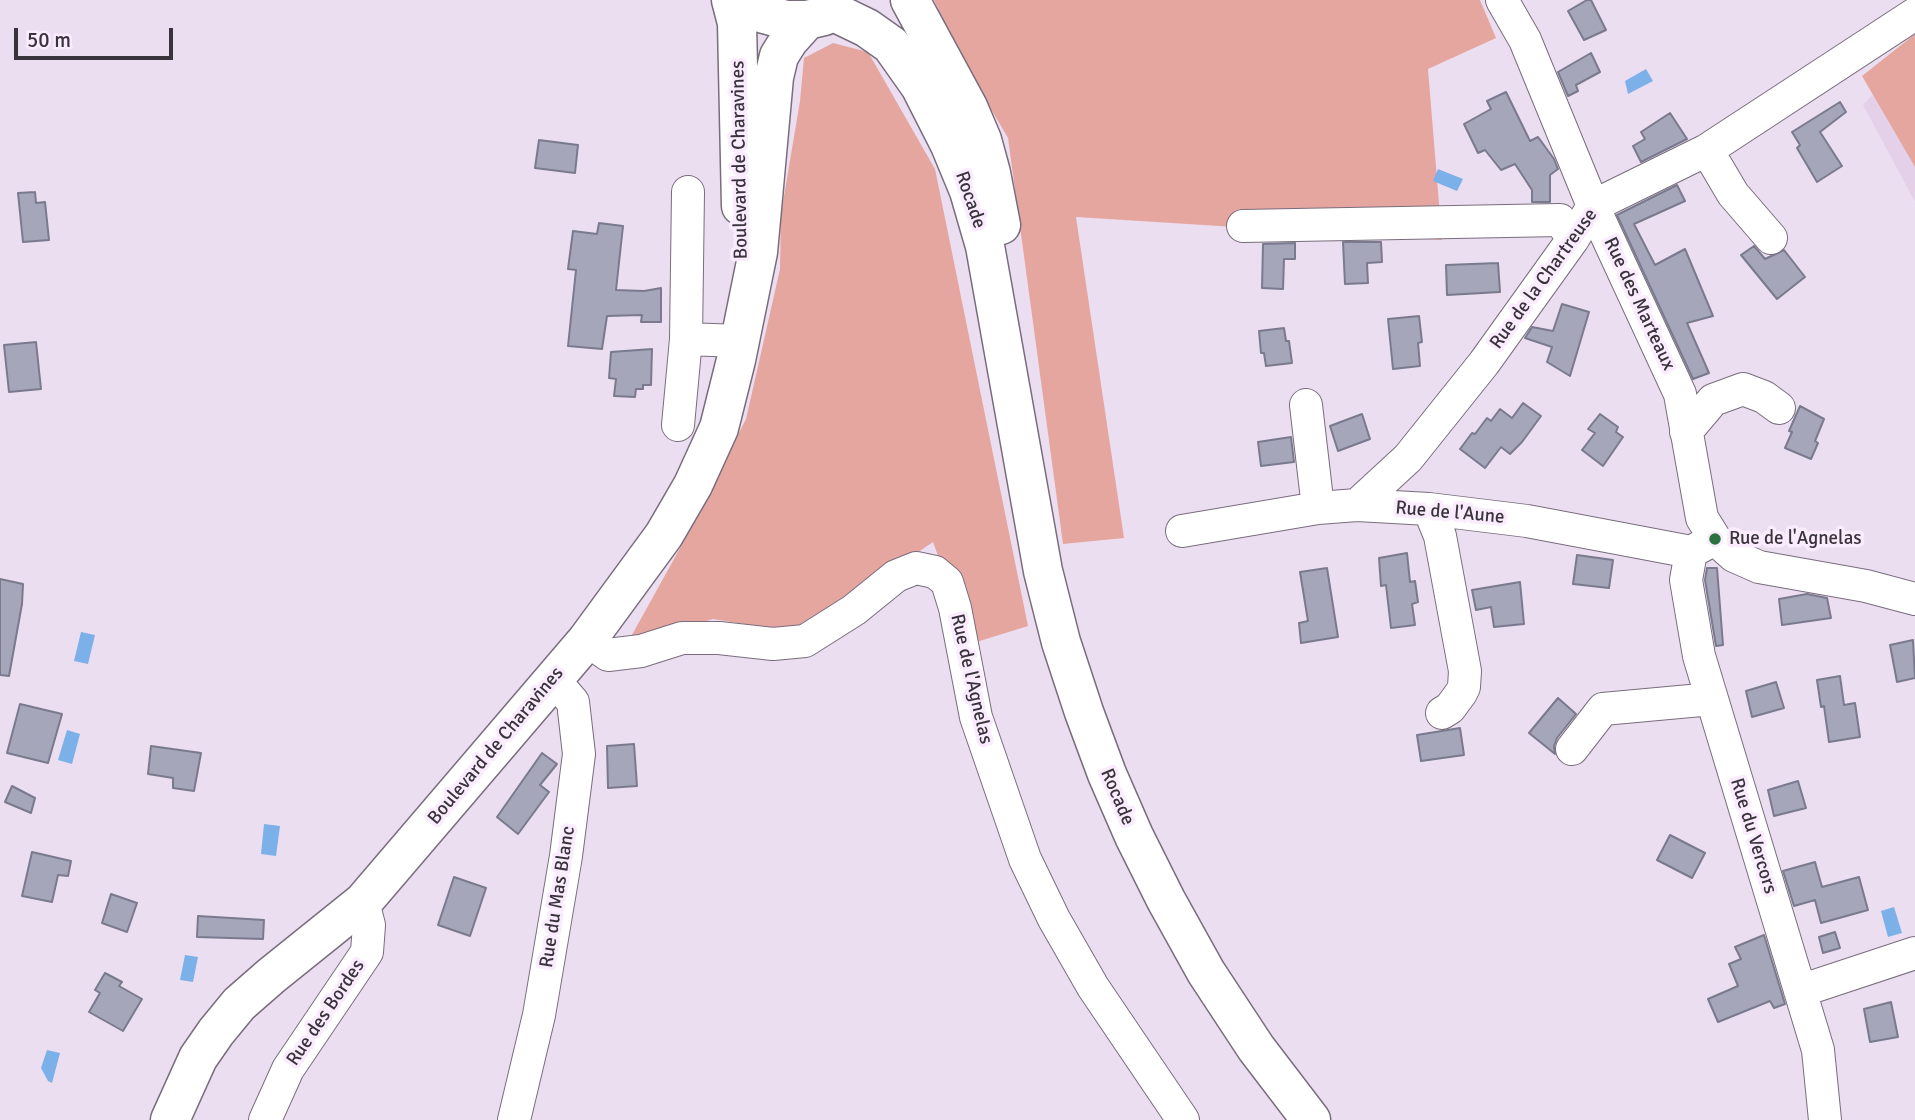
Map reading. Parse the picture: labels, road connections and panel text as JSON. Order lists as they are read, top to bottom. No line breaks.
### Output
{"streets":{"main road":["Boulevard de Charavines","Rocade"],"street":["Rue de la Chartreuse","Rue des Marteaux","Rue de l'Aune","Rue de l'Agnelas","Rue du Vercors","Rue du Mas Blanc","Rue des Bordes"]},"crossings":[["Boulevard de Charavines","Rocade"],["Boulevard de Charavines","Rue de l'Agnelas"],["Boulevard de Charavines","Rue du Mas Blanc"],["Boulevard de Charavines","Rue des Bordes"],["Rue de la Chartreuse","Rue des Marteaux"],["Rue de la Chartreuse","Rue de l'Aune"],["Rue des Marteaux","Rue de l'Aune"],["Rue des Marteaux","Rue du Vercors"],["Rue de l'Aune","Rue du Vercors"]],"places":["Rue de l'Agnelas"],"scale_bar":"50 m"}
